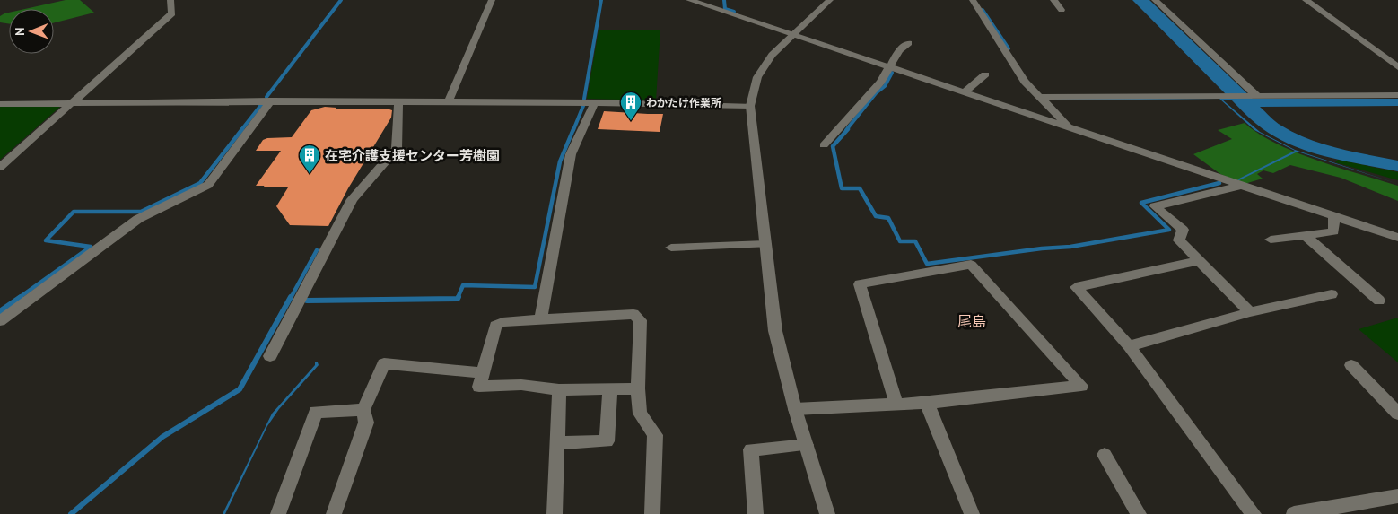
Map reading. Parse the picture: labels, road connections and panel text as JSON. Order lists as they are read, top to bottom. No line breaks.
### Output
{"districts":["尾島"],"places":{"building":["わかたけ作業所","在宅介護支援センター芳樹園"]},"north":"left"}
